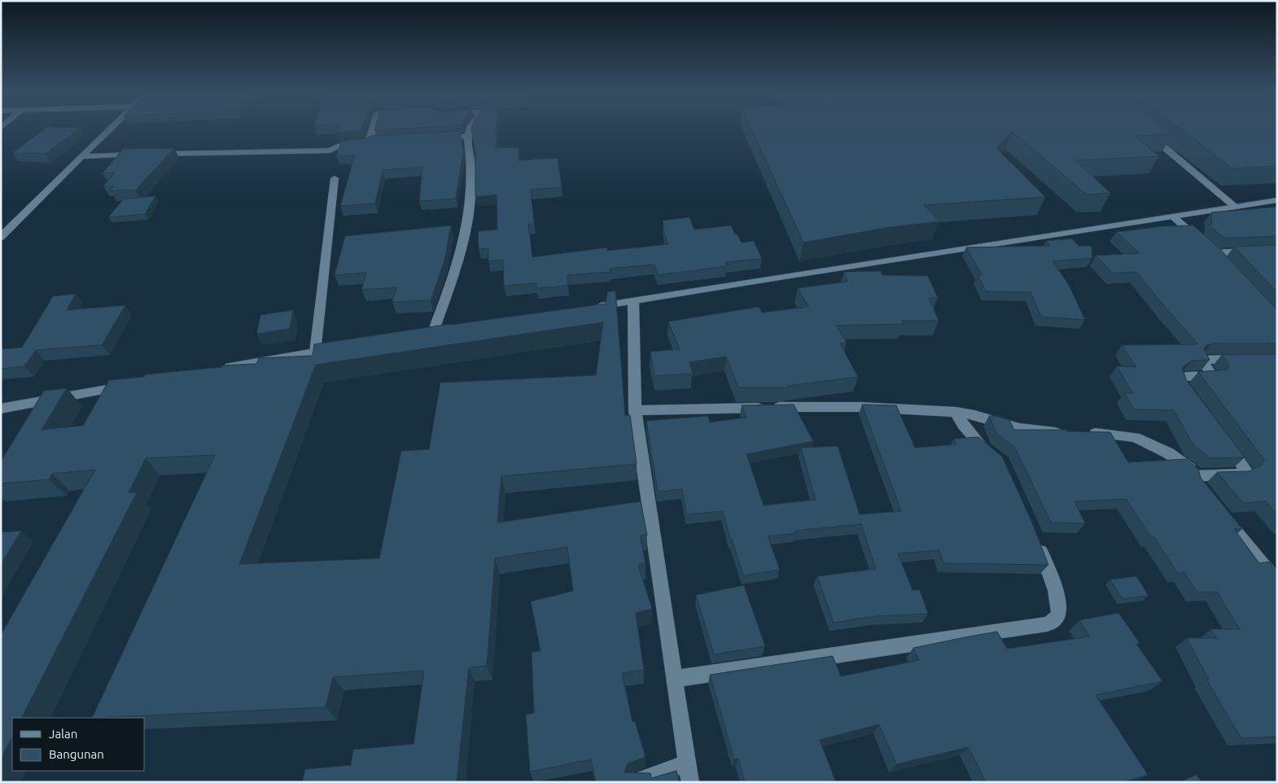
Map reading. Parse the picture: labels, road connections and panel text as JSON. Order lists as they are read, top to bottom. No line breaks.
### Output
{"legend":["Jalan","Bangunan"]}
